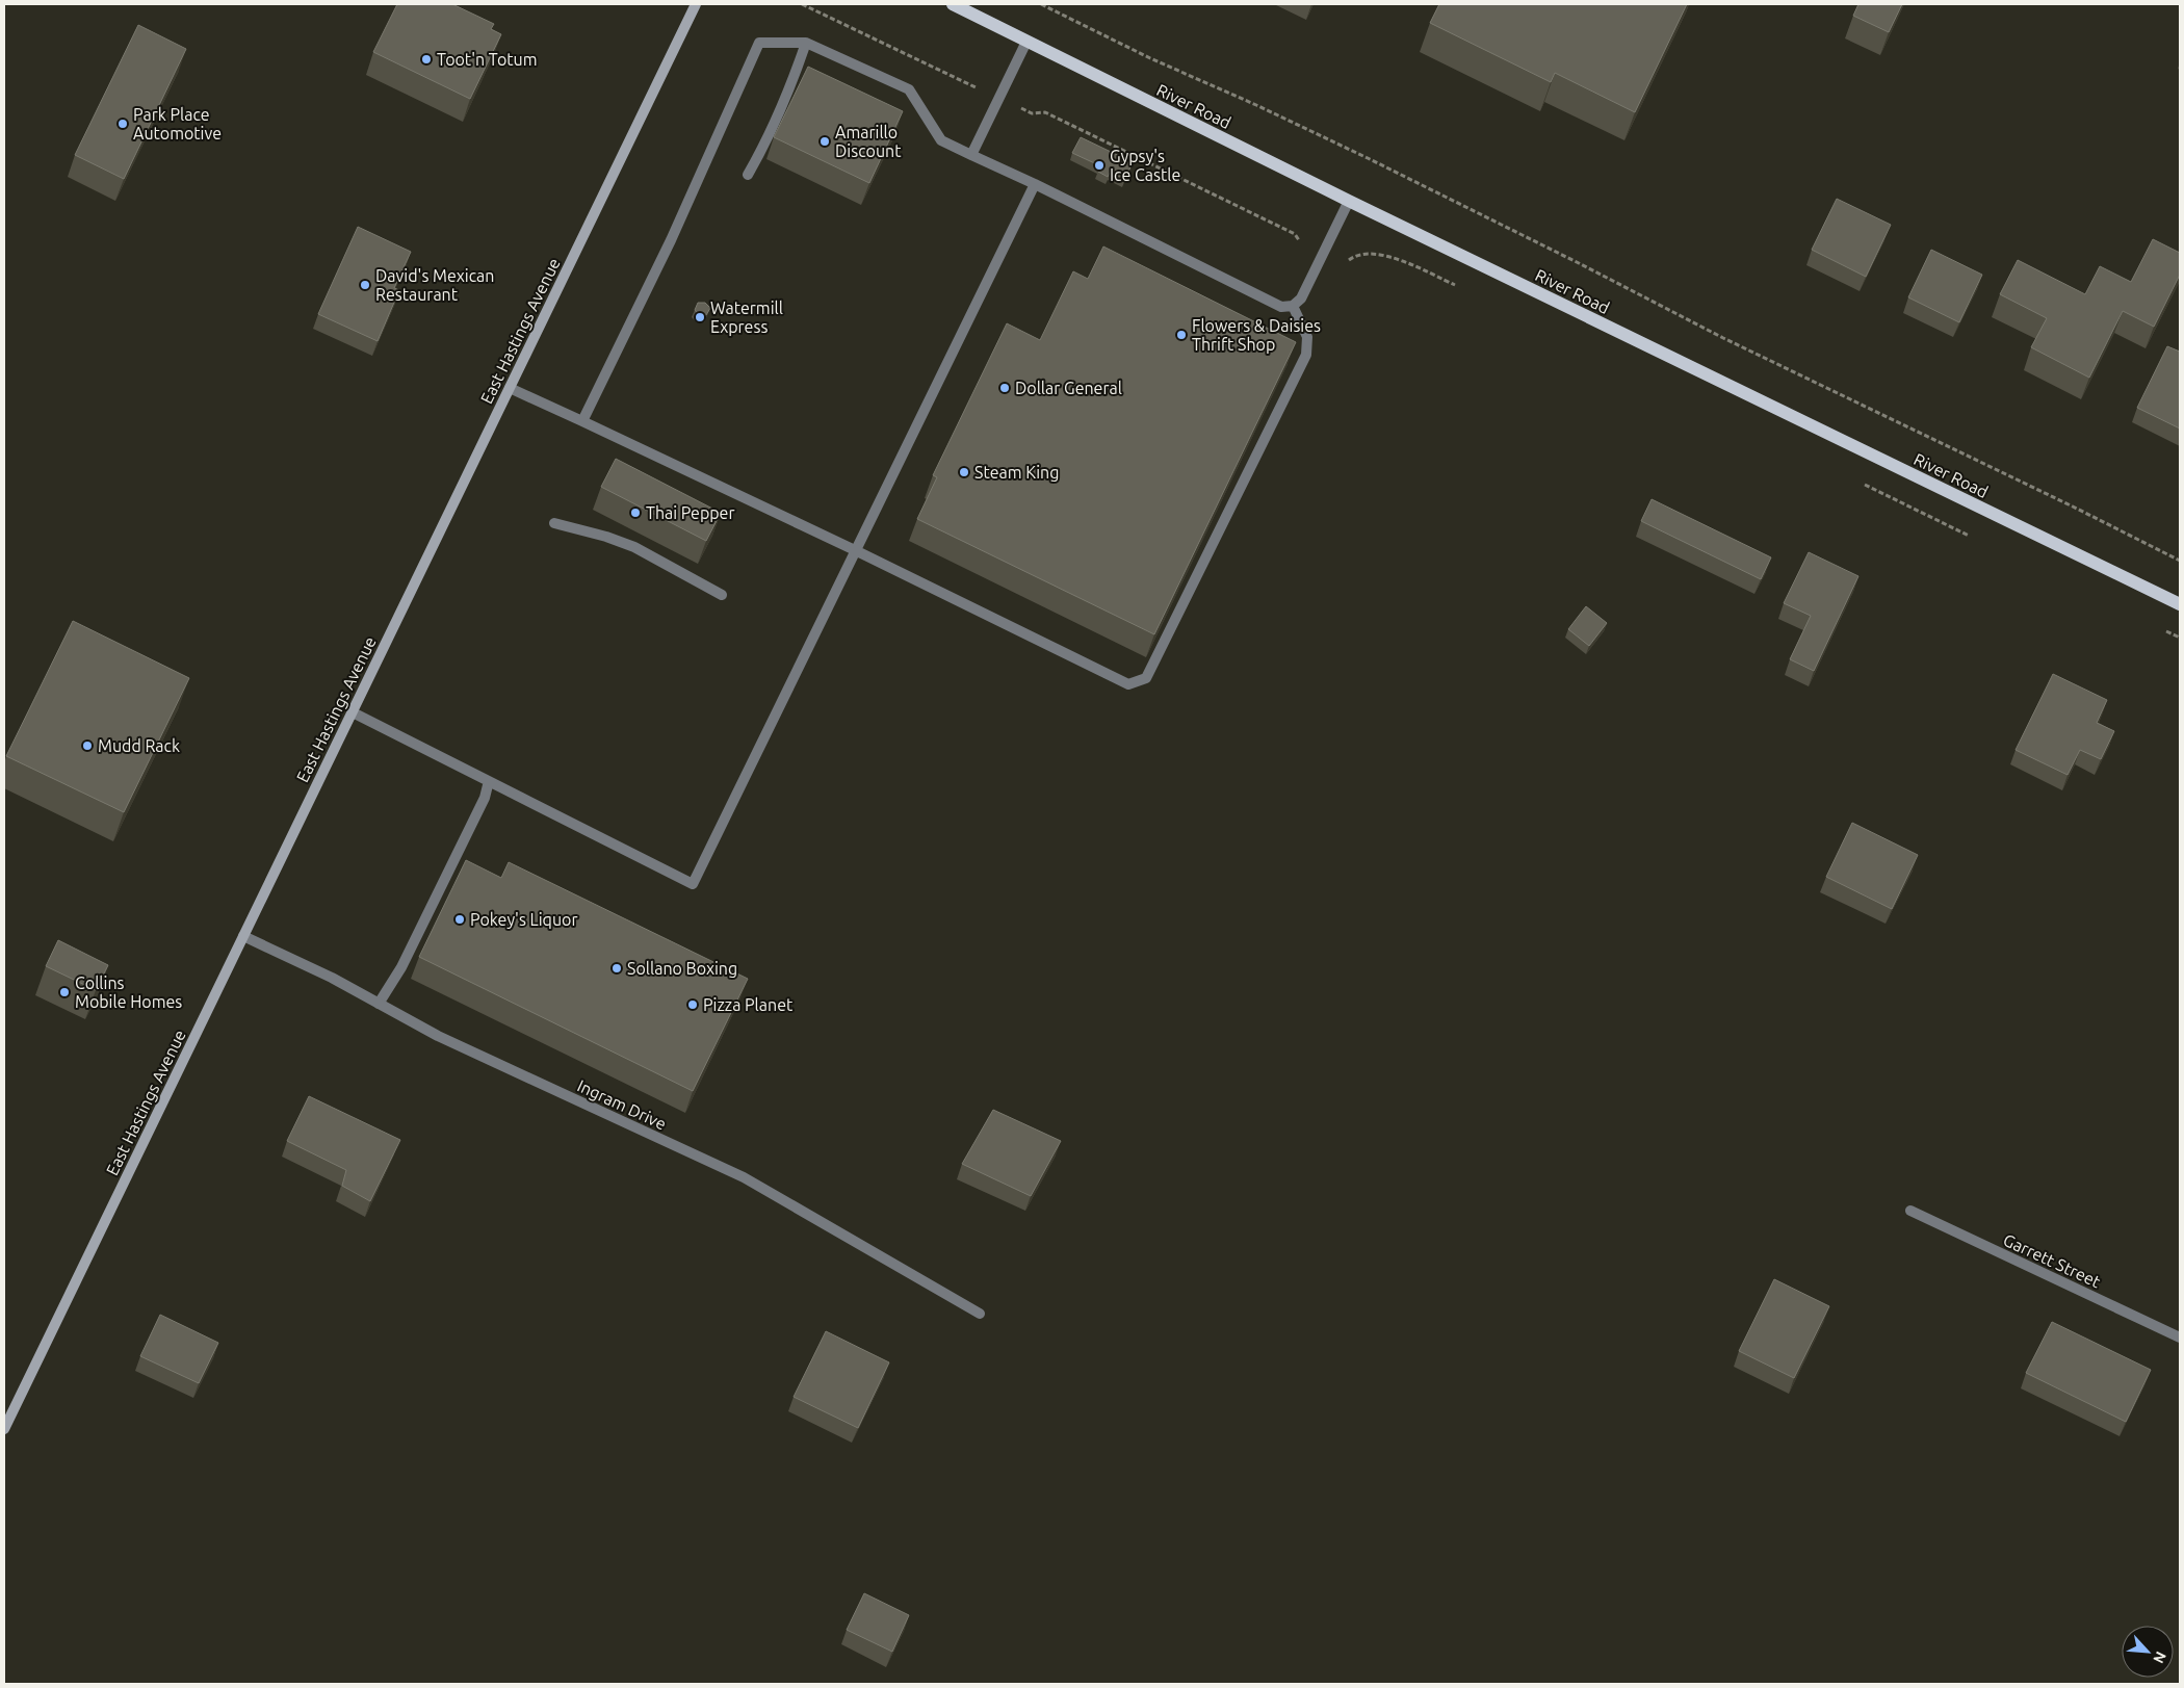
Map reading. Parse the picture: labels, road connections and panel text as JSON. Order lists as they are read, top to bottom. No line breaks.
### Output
{"streets":{"main road":["River Road","East Hastings Avenue"],"street":["Ingram Drive","Garrett Street"]},"crossings":[["East Hastings Avenue","Ingram Drive"]],"places":["Toot'n Totum","Park Place Automotive","Amarillo Discount","Gypsy's Ice Castle","David's Mexican Restaurant","Watermill Express","Flowers & Daisies Thrift Shop","Dollar General","Steam King","Thai Pepper","Mudd Rack","Pokey's Liquor","Sollano Boxing","Collins Mobile Homes","Pizza Planet"],"north":"bottom right"}
